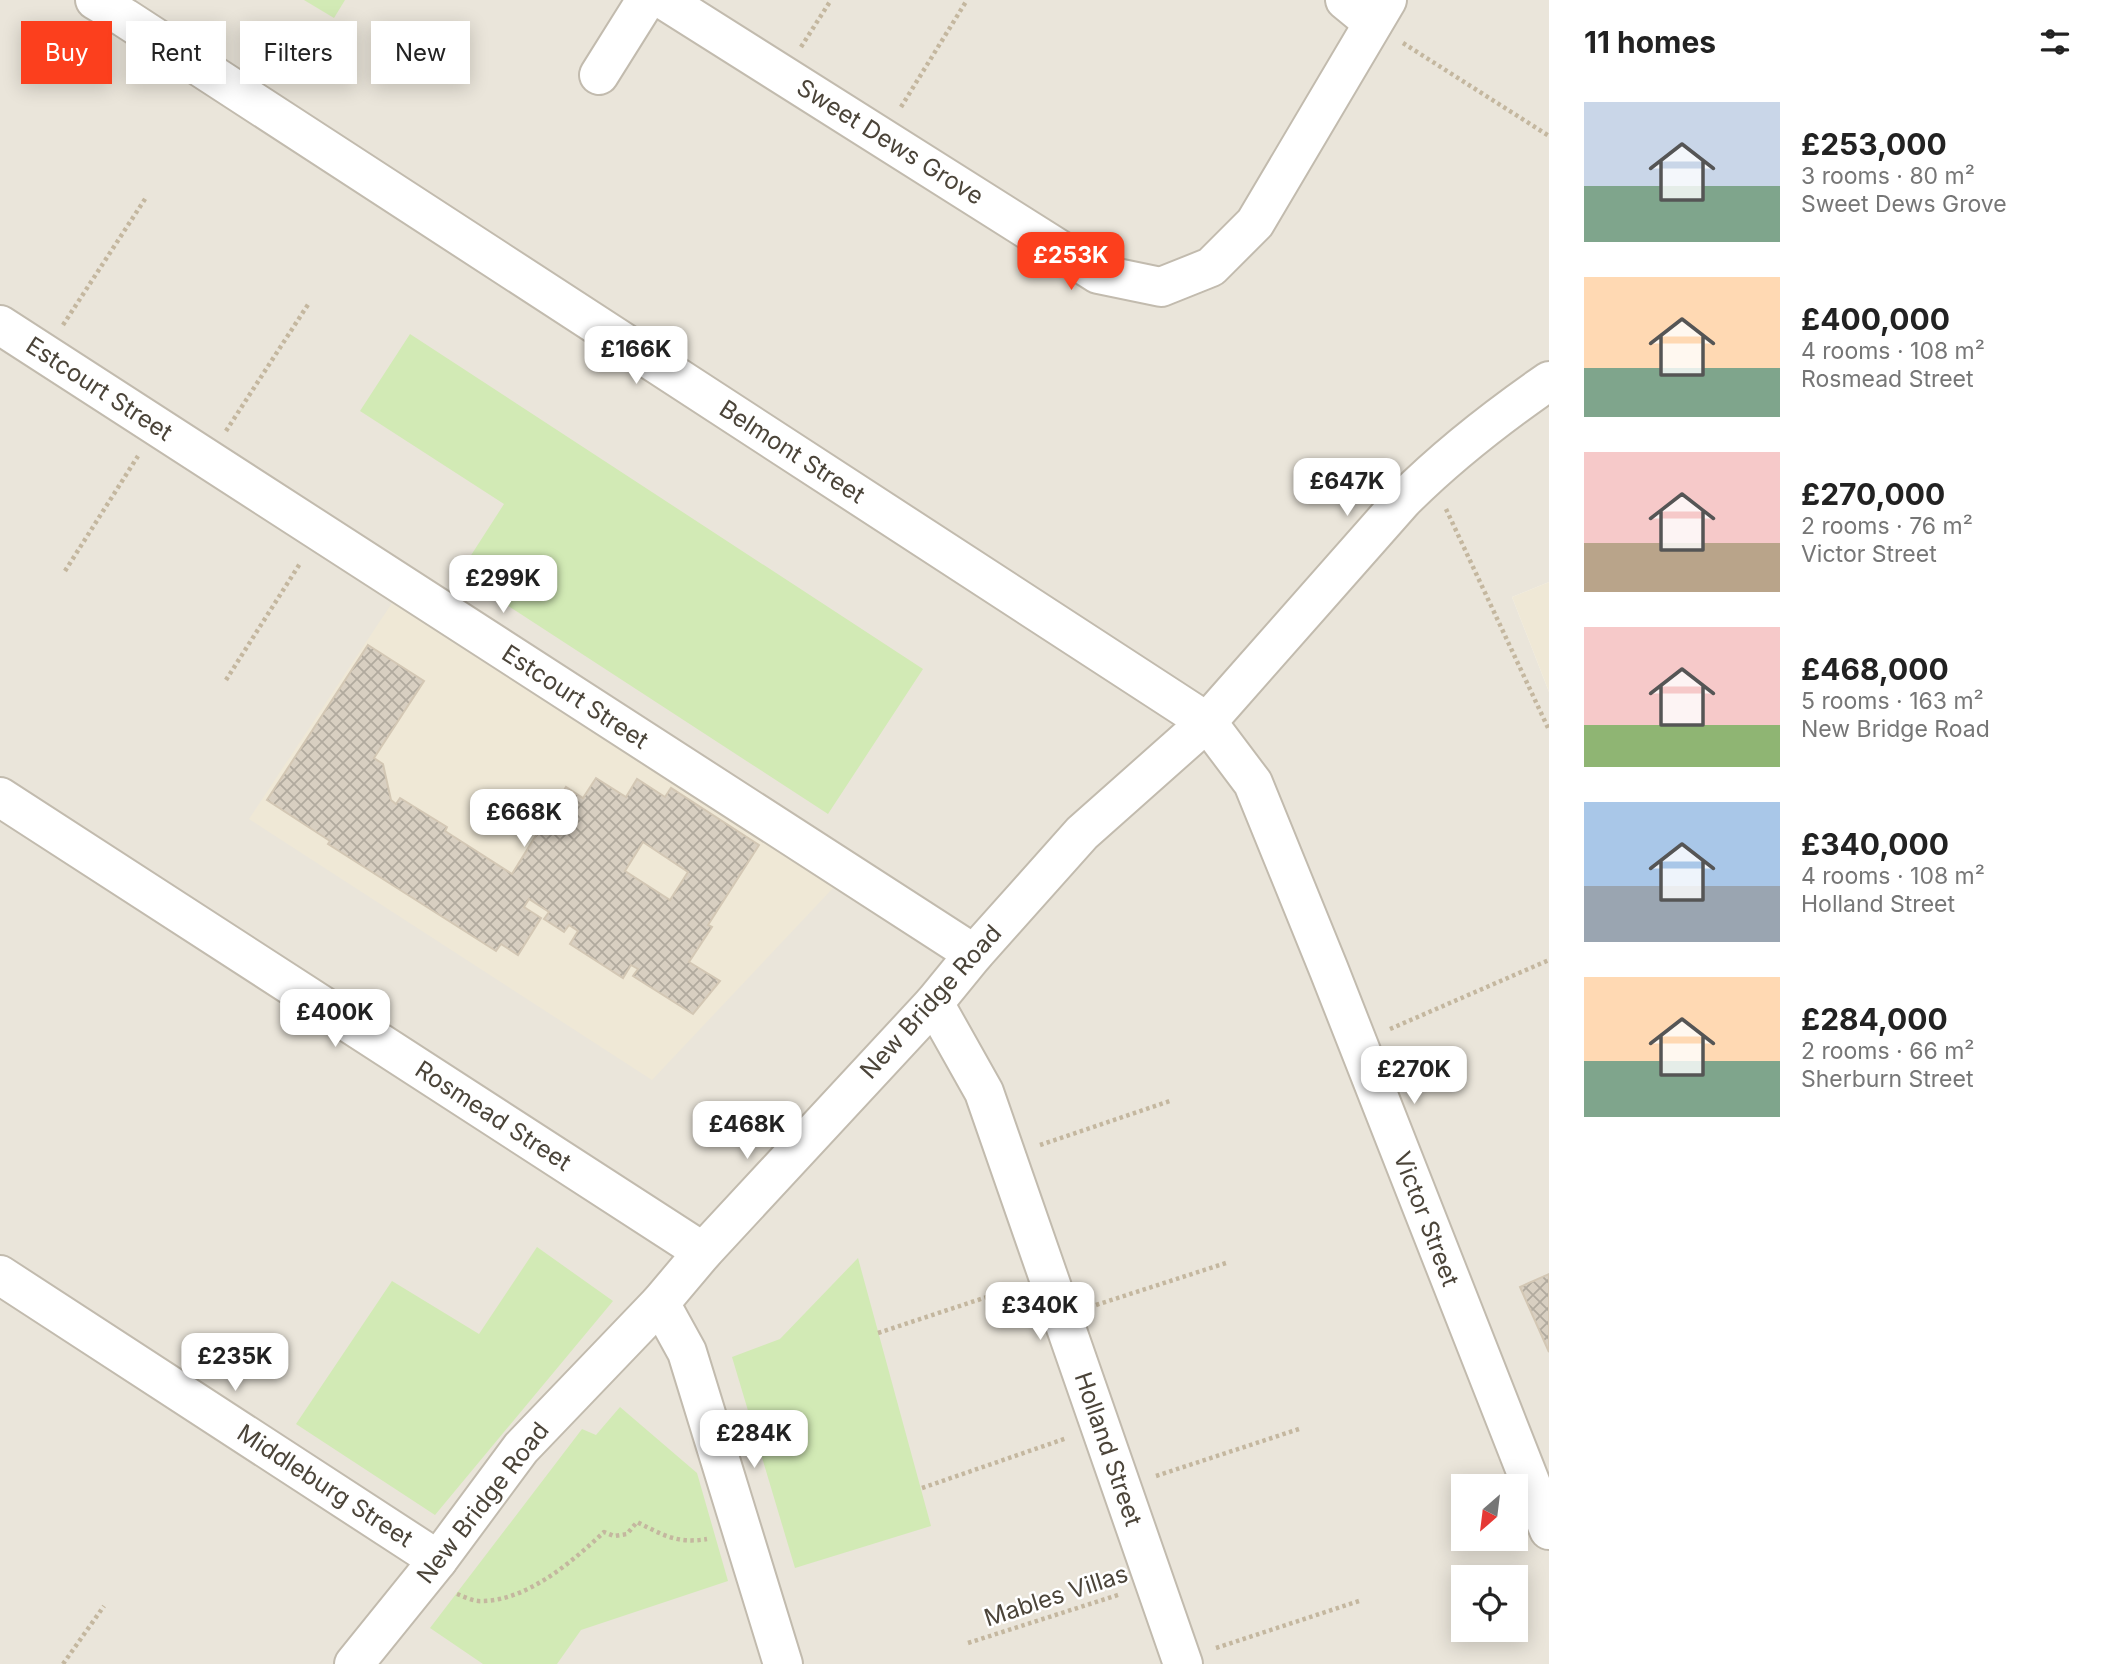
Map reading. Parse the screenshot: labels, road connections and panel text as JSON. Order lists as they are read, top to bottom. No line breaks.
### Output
{"streets":{"street":["Sweet Dews Grove","Estcourt Street","Belmont Street","New Bridge Road","Rosmead Street","Victor Street","Holland Street","Middleburg Street"],"path":["Mables Villas"]},"crossings":[["Estcourt Street","New Bridge Road"],["Belmont Street","New Bridge Road"],["Belmont Street","Victor Street"],["New Bridge Road","Rosmead Street"],["New Bridge Road","Victor Street"],["New Bridge Road","Holland Street"],["New Bridge Road","Middleburg Street"],["Holland Street","Mables Villas"]],"north":"bottom left","page":{"heading":"11 homes","chip":["Buy","Rent","Filters","New"],"list":[{"name":"£253,000","note":"3 rooms · 80 m² · Sweet Dews Grove"},{"name":"£400,000","note":"4 rooms · 108 m² · Rosmead Street"},{"name":"£270,000","note":"2 rooms · 76 m² · Victor Street"},{"name":"£468,000","note":"5 rooms · 163 m² · New Bridge Road"},{"name":"£340,000","note":"4 rooms · 108 m² · Holland Street"},{"name":"£284,000","note":"2 rooms · 66 m² · Sherburn Street"}],"price":["£253K","£166K","£647K","£299K","£668K","£400K","£270K","£468K","£340K","£235K","£284K"]}}
